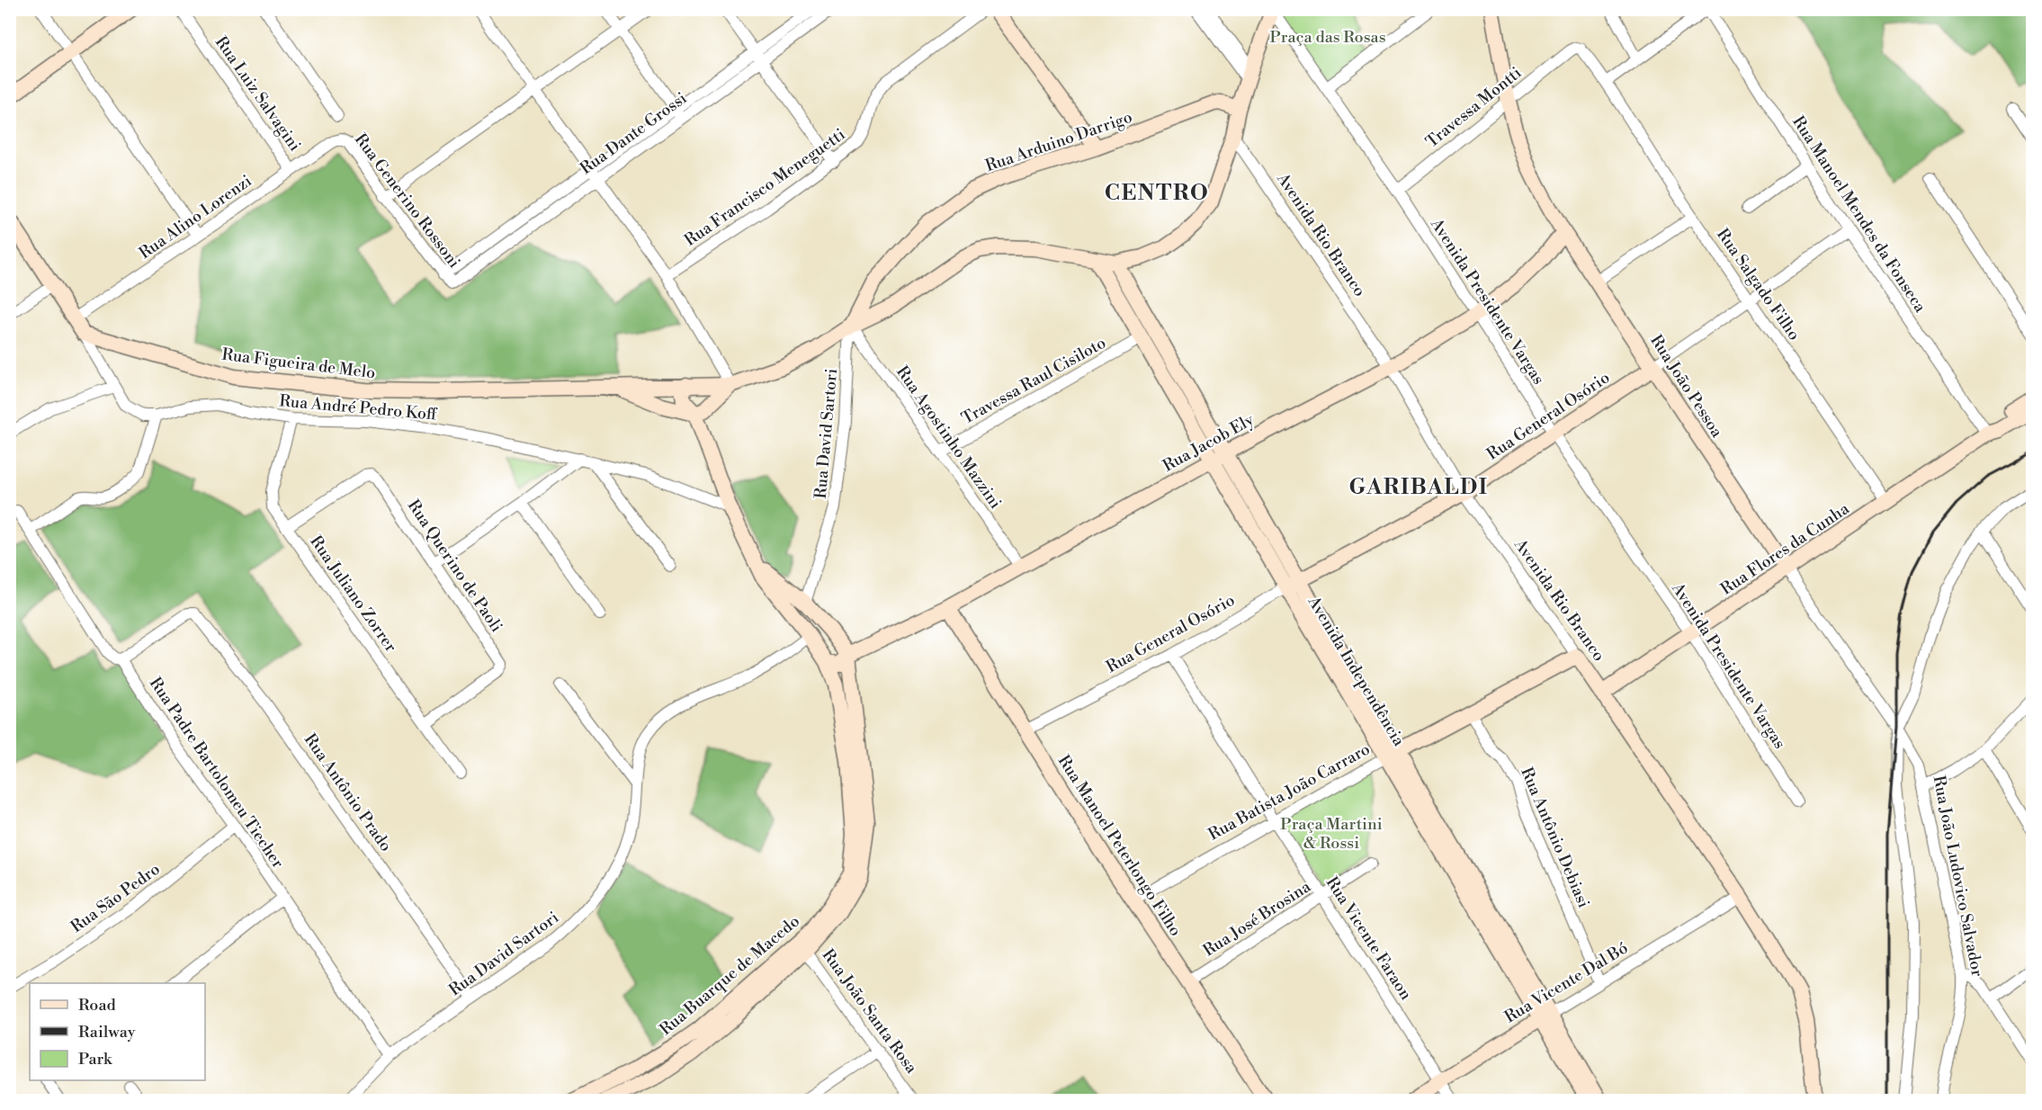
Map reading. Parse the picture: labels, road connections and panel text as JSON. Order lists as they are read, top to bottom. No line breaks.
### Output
{"streets":{"main road":["Rua Arduino Darrigo","Avenida Rio Branco","Rua Figueira de Melo","Rua João Pessoa","Rua General Osório","Rua Jacob Ely","Rua Flores da Cunha","Avenida Independência","Rua Batista João Carraro","Rua Manoel Peterlongo Filho","Rua Buarque de Macedo","Rua Vicente Dal Bó"],"street":["Rua Luiz Salvagini","Travessa Montti","Rua Dante Grossi","Rua Francisco Meneguetti","Rua Generino Rossoni","Rua Manoel Mendes da Fonseca","Rua Alino Lorenzi","Rua Salgado Filho","Avenida Presidente Vargas","Travessa Raul Cisiloto","Rua André Pedro Koff","Rua David Sartori","Rua Agostinho Mazzini","Rua Querino de Paoli","Rua Juliano Zorrer","Rua Padre Bartolomeu Tiecher","Rua Antônio Prado","Rua Antônio Debiasi","Rua João Ludovico Salvador","Rua São Pedro","Rua José Brosina","Rua Vicente Faraon","Rua João Santa Rosa"]},"crossings":[["Rua Luiz Salvagini","Rua Alino Lorenzi"],["Travessa Montti","Rua Salgado Filho"],["Travessa Montti","Avenida Presidente Vargas"],["Travessa Montti","Rua João Pessoa"],["Rua Dante Grossi","Rua Generino Rossoni"],["Rua Arduino Darrigo","Rua David Sartori"],["Rua Arduino Darrigo","Rua Agostinho Mazzini"],["Rua Generino Rossoni","Rua Alino Lorenzi"],["Rua Manoel Mendes da Fonseca","Rua General Osório"],["Rua Manoel Mendes da Fonseca","Rua Flores da Cunha"],["Avenida Rio Branco","Rua General Osório"],["Avenida Rio Branco","Rua Jacob Ely"],["Avenida Rio Branco","Rua Flores da Cunha"],["Avenida Rio Branco","Rua Batista João Carraro"],["Avenida Rio Branco","Rua Vicente Dal Bó"],["Rua Salgado Filho","Rua General Osório"],["Rua Salgado Filho","Rua Flores da Cunha"],["Avenida Presidente Vargas","Rua General Osório"],["Avenida Presidente Vargas","Rua Jacob Ely"],["Avenida Presidente Vargas","Rua Flores da Cunha"],["Rua Figueira de Melo","Rua Buarque de Macedo"],["Travessa Raul Cisiloto","Rua Agostinho Mazzini"],["Travessa Raul Cisiloto","Avenida Independência"],["Rua João Pessoa","Rua General Osório"],["Rua João Pessoa","Rua Jacob Ely"],["Rua João Pessoa","Rua Flores da Cunha"],["Rua João Pessoa","Rua João Ludovico Salvador"],["Rua André Pedro Koff","Rua Juliano Zorrer"],["Rua André Pedro Koff","Rua Buarque de Macedo"],["Rua General Osório","Avenida Independência"],["Rua General Osório","Rua Manoel Peterlongo Filho"],["Rua General Osório","Rua Vicente Faraon"],["Rua David Sartori","Rua Agostinho Mazzini"],["Rua David Sartori","Rua Padre Bartolomeu Tiecher"],["Rua David Sartori","Rua Antônio Prado"],["Rua David Sartori","Rua Buarque de Macedo"],["Rua Agostinho Mazzini","Rua Jacob Ely"],["Rua Jacob Ely","Avenida Independência"],["Rua Jacob Ely","Rua Manoel Peterlongo Filho"],["Rua Jacob Ely","Rua Buarque de Macedo"],["Rua Querino de Paoli","Rua Juliano Zorrer"],["Avenida Independência","Rua Batista João Carraro"],["Avenida Independência","Rua Vicente Dal Bó"],["Rua Padre Bartolomeu Tiecher","Rua Antônio Prado"],["Rua Padre Bartolomeu Tiecher","Rua São Pedro"],["Rua Batista João Carraro","Rua Antônio Debiasi"],["Rua Batista João Carraro","Rua Manoel Peterlongo Filho"],["Rua Batista João Carraro","Rua Vicente Faraon"],["Rua Antônio Debiasi","Rua Vicente Dal Bó"],["Rua Manoel Peterlongo Filho","Rua José Brosina"],["Rua José Brosina","Rua Vicente Faraon"],["Rua Vicente Faraon","Rua Vicente Dal Bó"],["Rua Buarque de Macedo","Rua João Santa Rosa"]],"districts":["CENTRO","GARIBALDI"],"parks":["Praça das Rosas","Praça Martini & Rossi"],"legend":["Road","Railway","Park"]}
